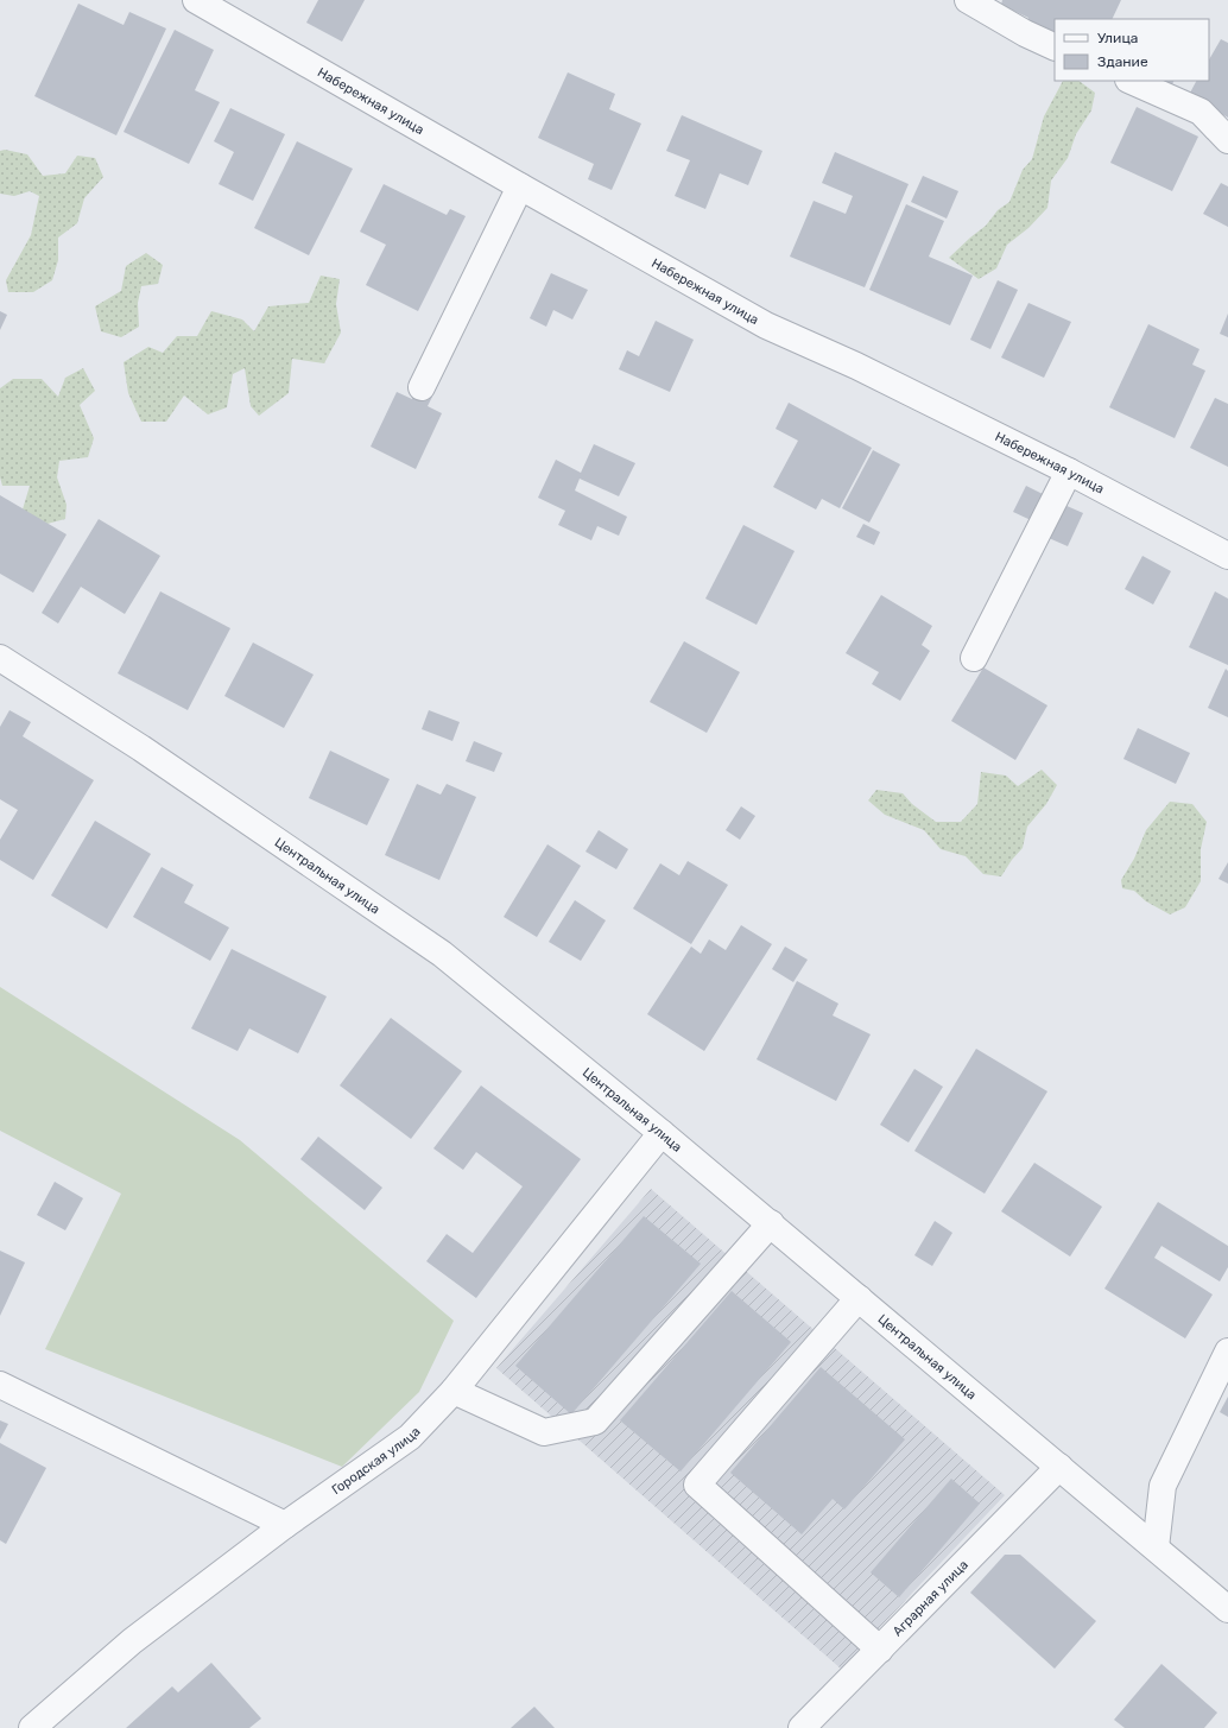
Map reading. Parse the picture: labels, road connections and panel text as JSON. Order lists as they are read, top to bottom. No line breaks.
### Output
{"streets":{"street":["Набережная улица","Центральная улица","Городская улица","Аграрная улица"]},"crossings":[["Центральная улица","Городская улица"],["Центральная улица","Аграрная улица"]],"legend":["Улица","Здание"]}
